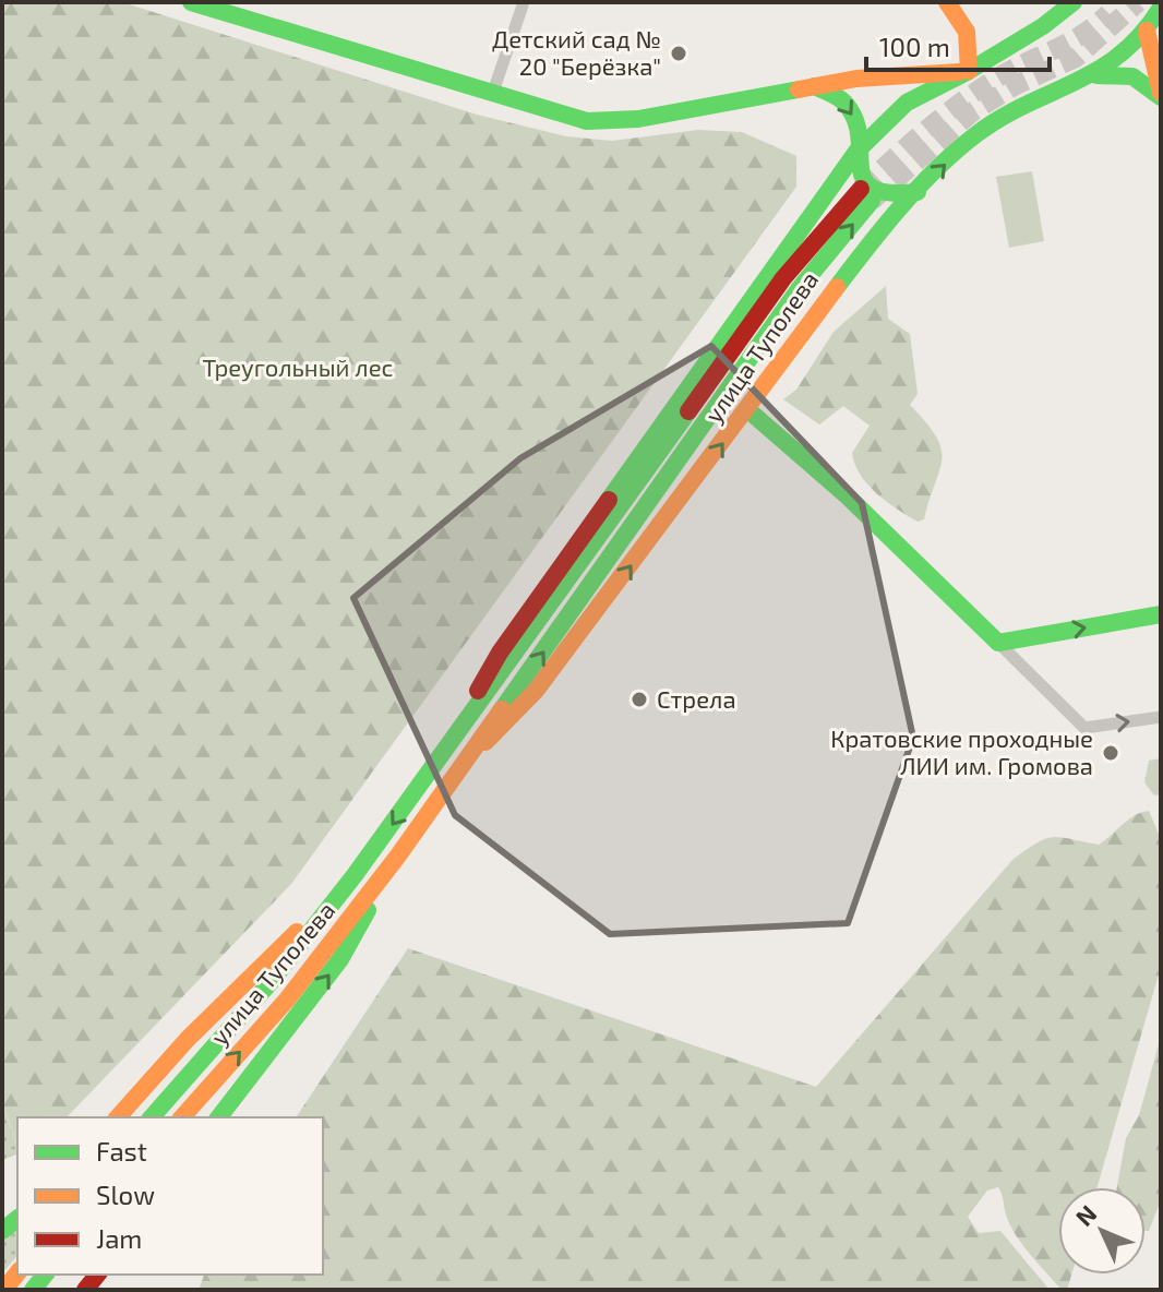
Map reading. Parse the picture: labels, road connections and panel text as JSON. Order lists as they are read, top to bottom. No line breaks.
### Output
{"streets":{"main road":["улица Туполева"]},"parks":["Треугольный лес"],"places":["Детский сад № 20 \"Берёзка\"","Стрела","Кратовские проходные ЛИИ им. Громова"],"legend":["Fast","Slow","Jam"],"scale_bar":"100 m","north":"top left"}
